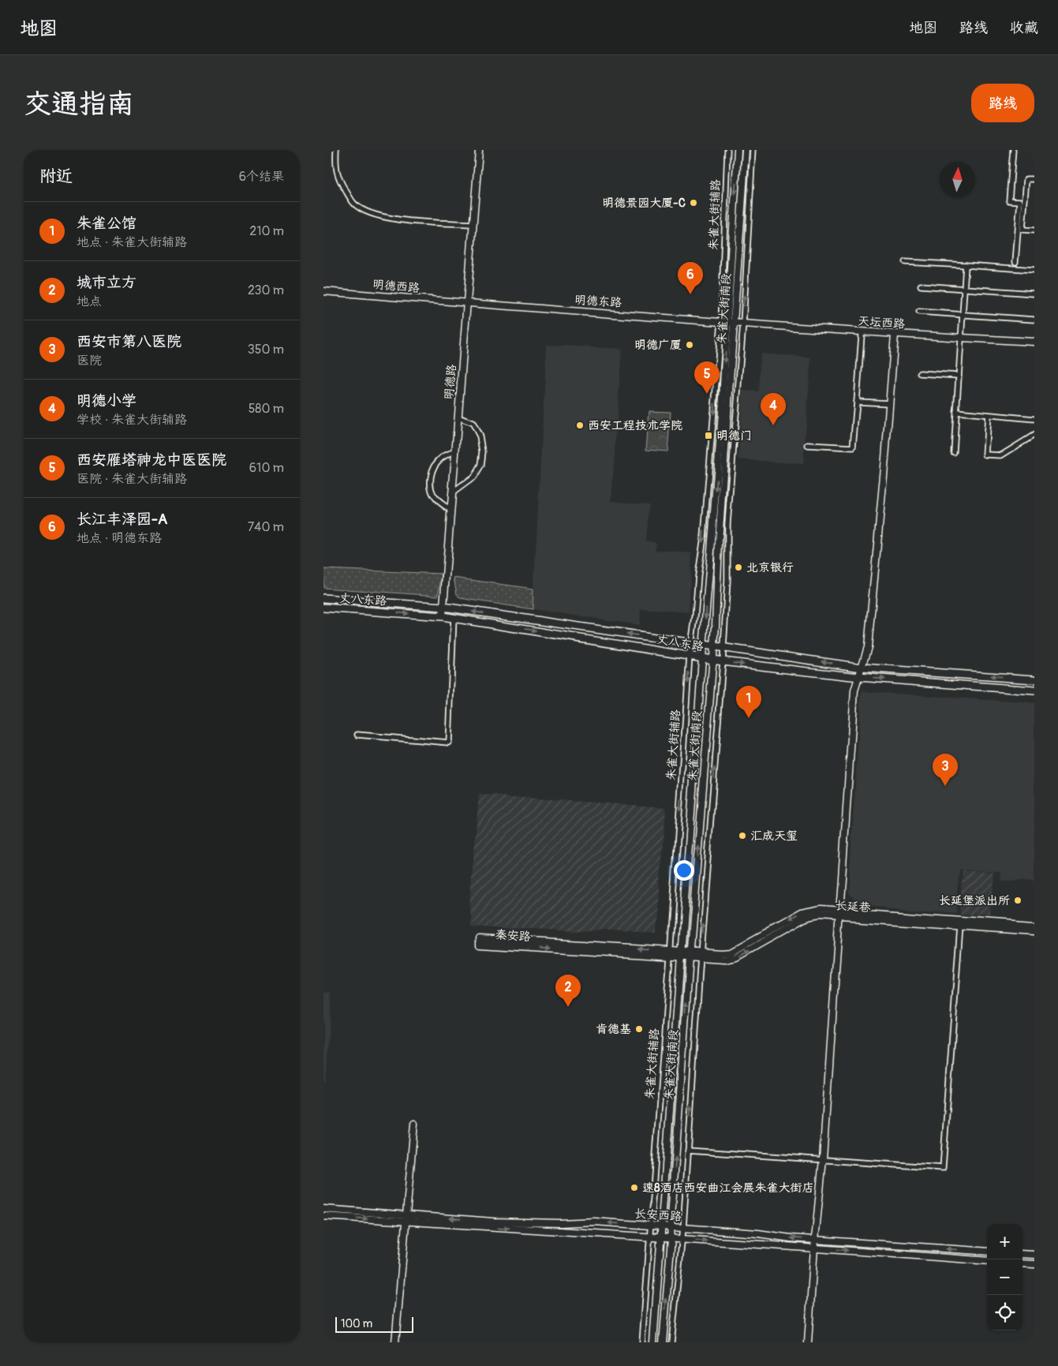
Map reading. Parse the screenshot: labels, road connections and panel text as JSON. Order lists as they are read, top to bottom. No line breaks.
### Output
{"streets":{"main road":["明德西路","明德东路","朱雀大街南段","天坛西路","明德路","丈八东路","长延巷","秦安路","长安西路"],"street":["朱雀大街辅路"]},"crossings":[["朱雀大街辅路","明德东路"],["朱雀大街辅路","朱雀大街南段"],["朱雀大街辅路","天坛西路"],["朱雀大街辅路","丈八东路"],["朱雀大街辅路","秦安路"],["朱雀大街辅路","长安西路"],["明德西路","明德东路"],["明德西路","明德路"],["明德东路","朱雀大街南段"],["明德东路","天坛西路"],["明德东路","明德路"],["朱雀大街南段","天坛西路"],["朱雀大街南段","丈八东路"],["朱雀大街南段","长延巷"],["朱雀大街南段","秦安路"],["朱雀大街南段","长安西路"],["明德路","丈八东路"],["长延巷","秦安路"]],"places":{"other":["明德景园大厦-C","明德广厦","西安工程技术学院","北京银行","汇成天玺","长延堡派出所","肯德基","速8酒店西安曲江会展朱雀大街店"],"transit":["明德门"]},"scale_bar":"100 m","north":"top","page":{"header":"地图","nav":["地图","路线","收藏"],"buttons":"路线","title":"交通指南","heading":["附近","6个结果"],"list":[{"mark":"1","name":"朱雀公馆","note":"地点 · 朱雀大街辅路","value":"210 m"},{"mark":"2","name":"城市立方","note":"地点","value":"230 m"},{"mark":"3","name":"西安市第八医院","note":"医院","value":"350 m"},{"mark":"4","name":"明德小学","note":"学校 · 朱雀大街辅路","value":"580 m"},{"mark":"5","name":"西安雁塔神龙中医医院","note":"医院 · 朱雀大街辅路","value":"610 m"},{"mark":"6","name":"长江丰泽园-A","note":"地点 · 明德东路","value":"740 m"}],"pins":["6","5","4","1","3","2"],"map_buttons":["+","−"],"scale":"100 m"}}
